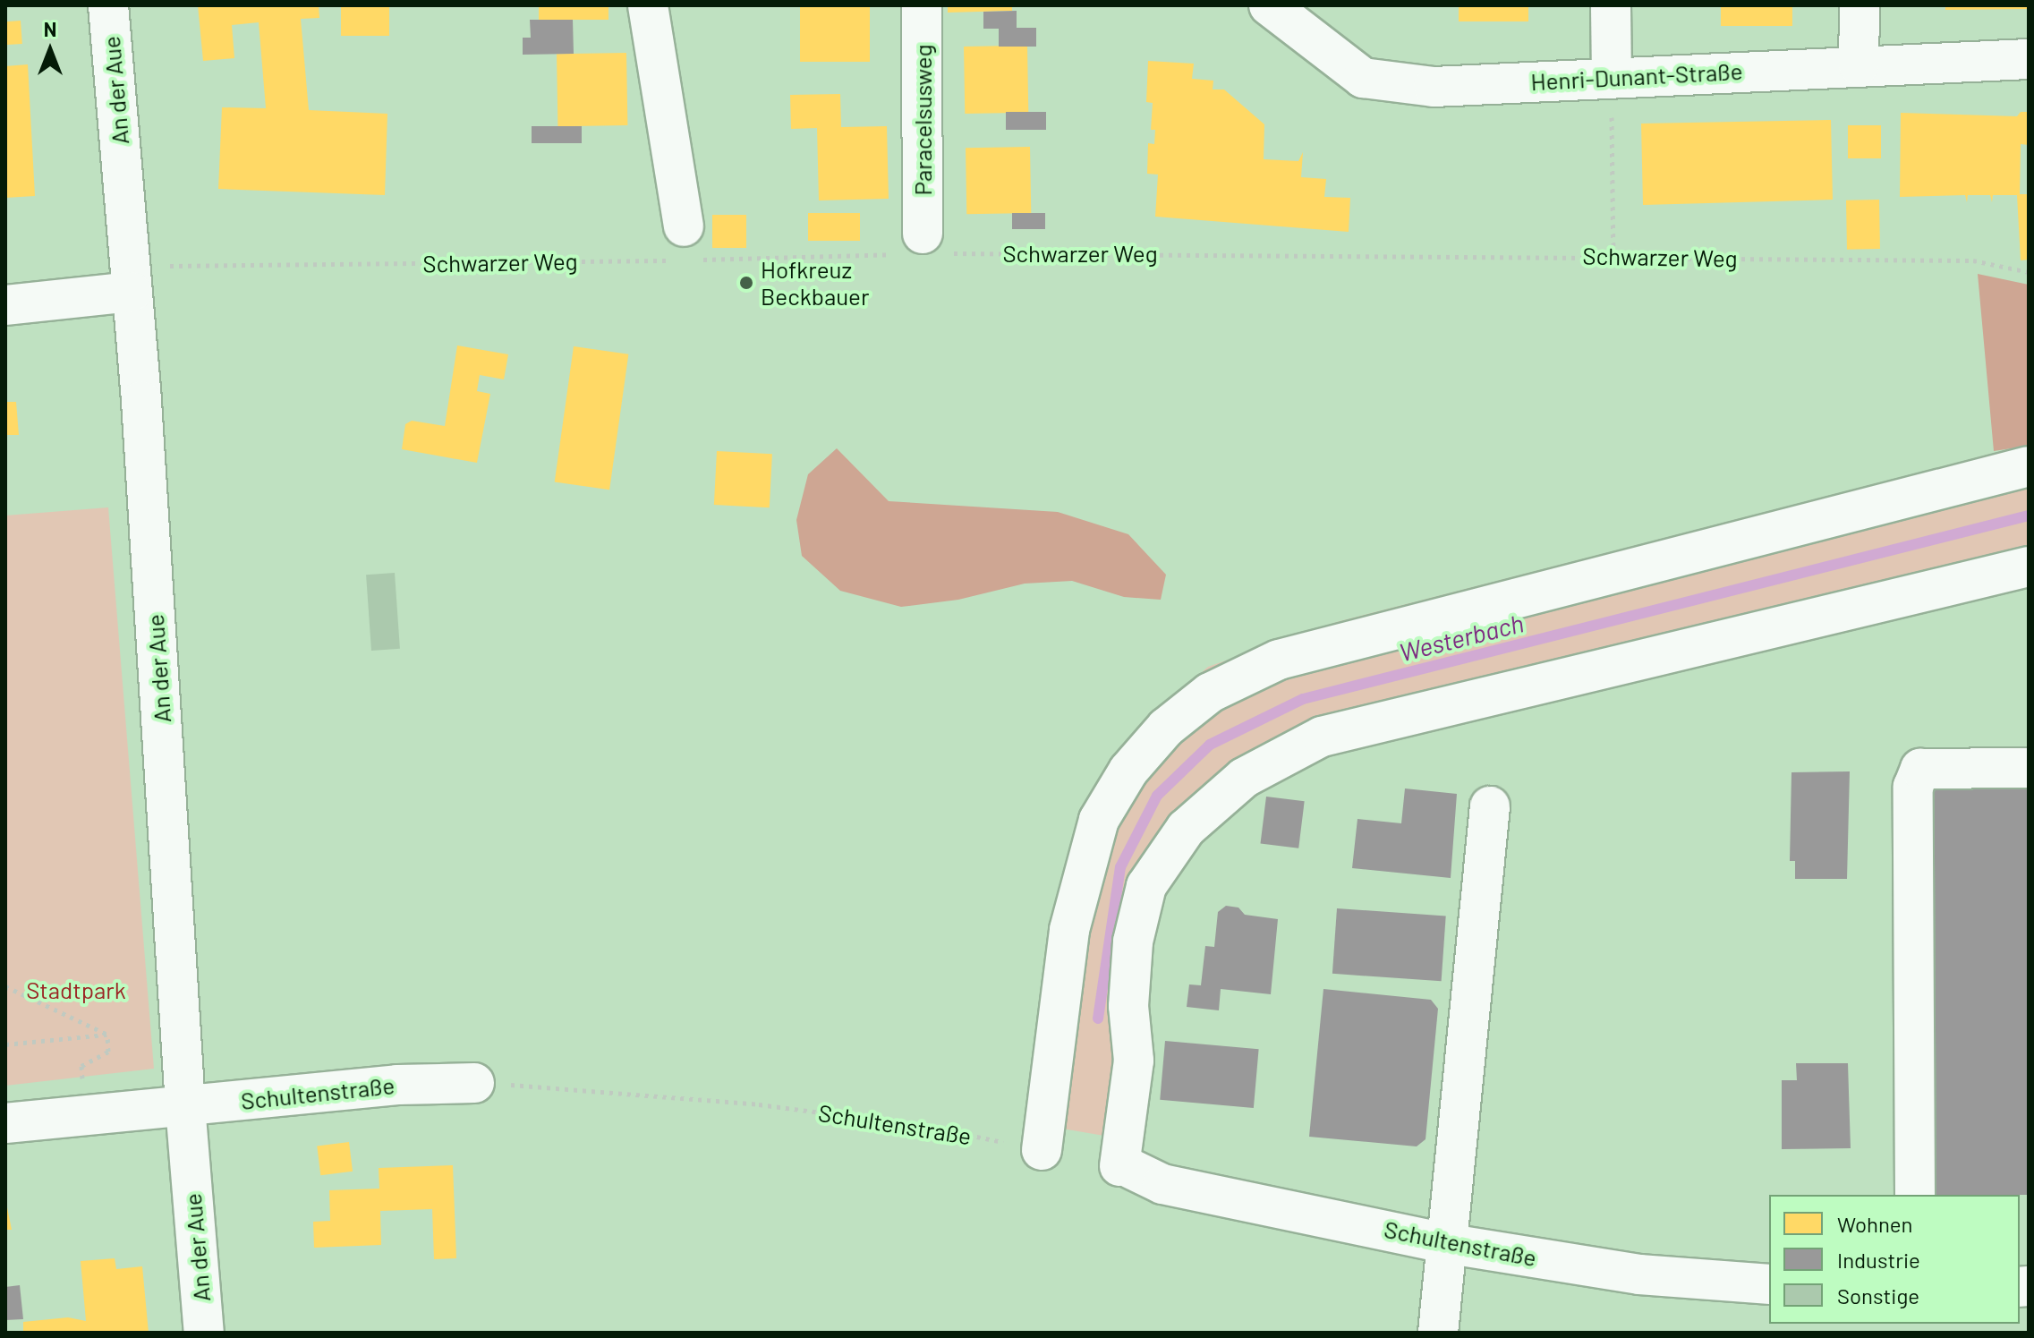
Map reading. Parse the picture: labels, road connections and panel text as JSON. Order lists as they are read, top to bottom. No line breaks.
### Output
{"streets":{"street":["Henri-Dunant-Straße","An der Aue","Paracelsusweg","Schultenstraße"],"path":["Schwarzer Weg"]},"crossings":[["An der Aue","Schwarzer Weg"],["An der Aue","Schultenstraße"],["Paracelsusweg","Schwarzer Weg"]],"water":["Westerbach"],"parks":["Stadtpark"],"places":["Hofkreuz Beckbauer"],"legend":["Wohnen","Industrie","Sonstige"],"north":"top"}
